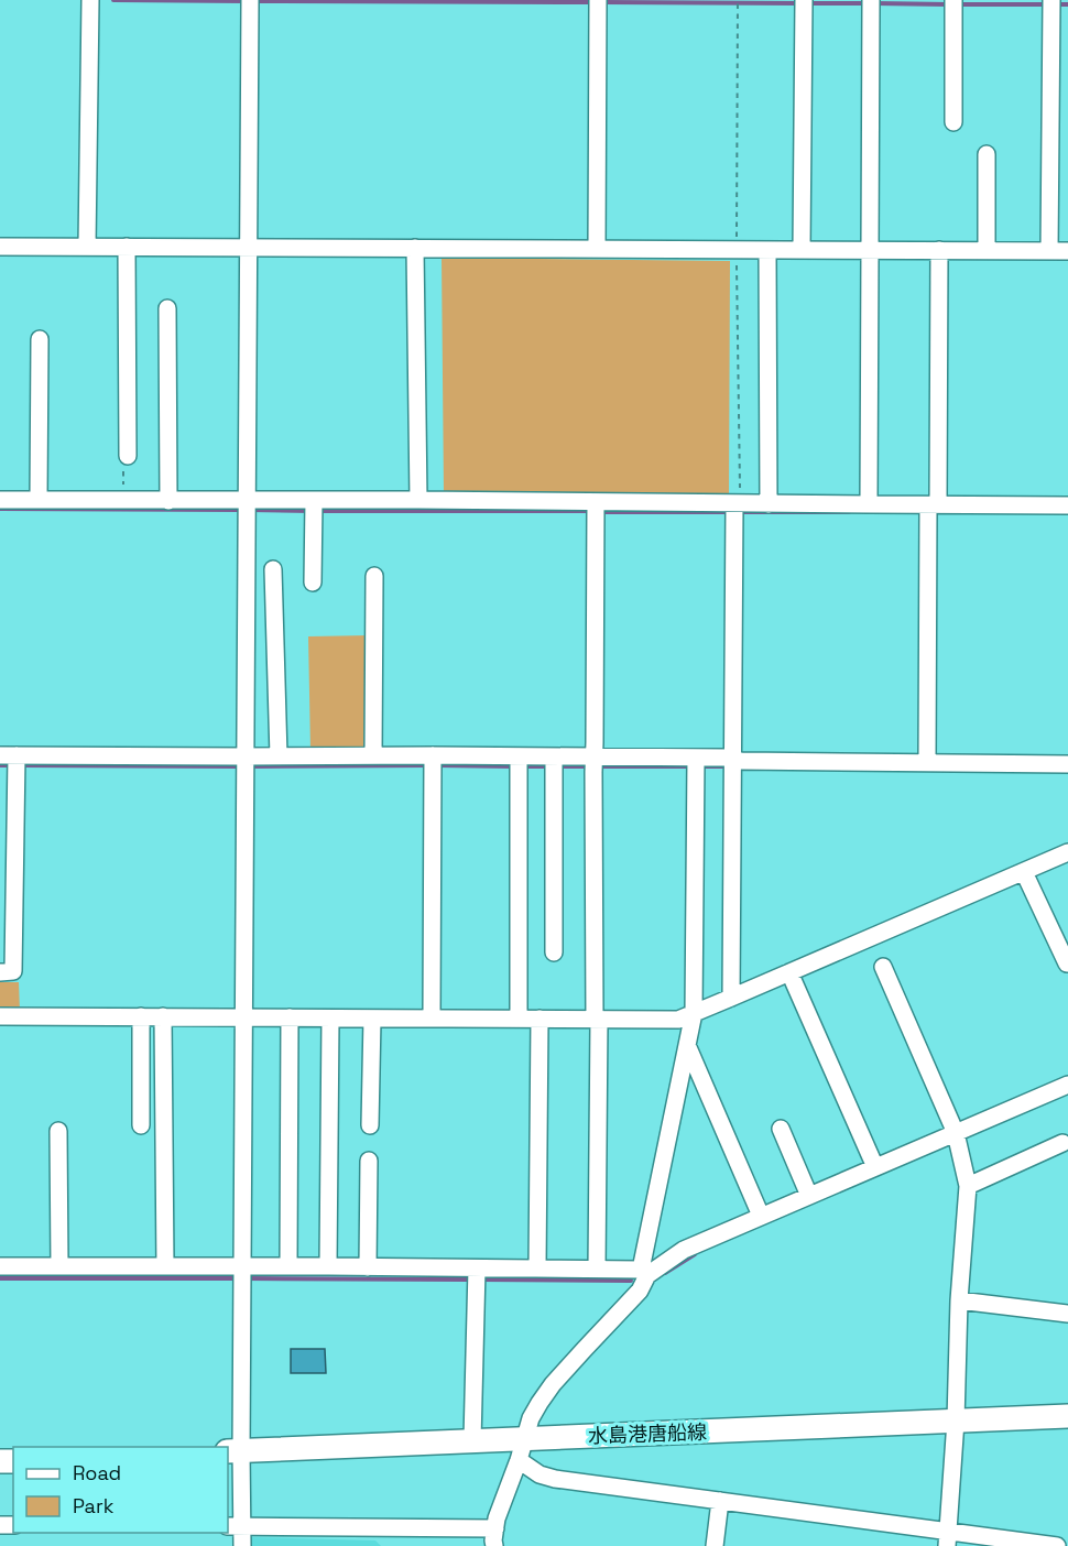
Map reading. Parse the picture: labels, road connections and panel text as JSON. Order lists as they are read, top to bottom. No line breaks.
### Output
{"streets":{"main road":["水島港唐船線"]},"legend":["Road","Park"]}
